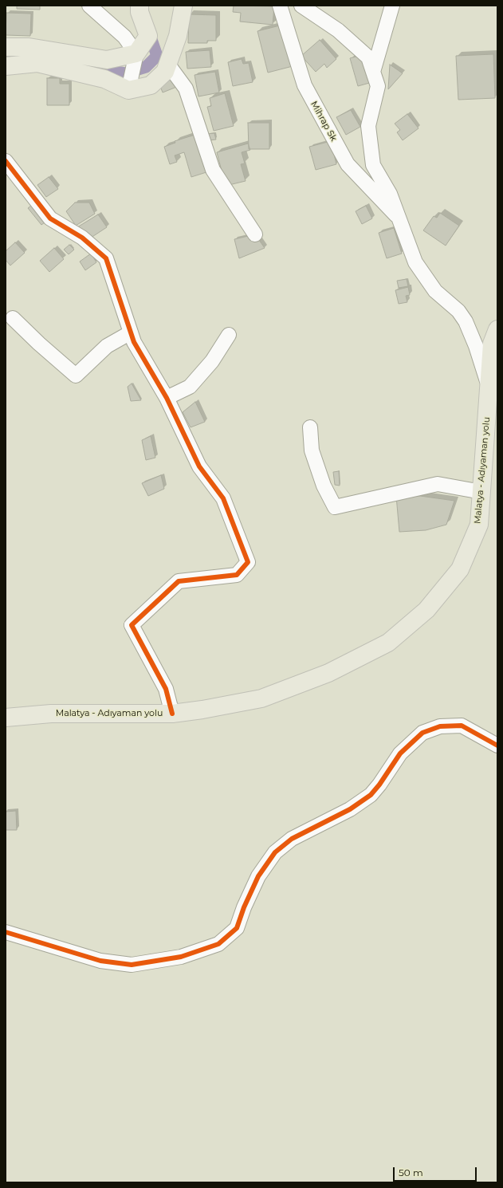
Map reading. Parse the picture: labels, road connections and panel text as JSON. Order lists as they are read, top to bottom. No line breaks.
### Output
{"streets":{"main road":["Malatya - Adıyaman yolu"],"street":["Mihrap Sk"]},"scale_bar":"50 m"}
